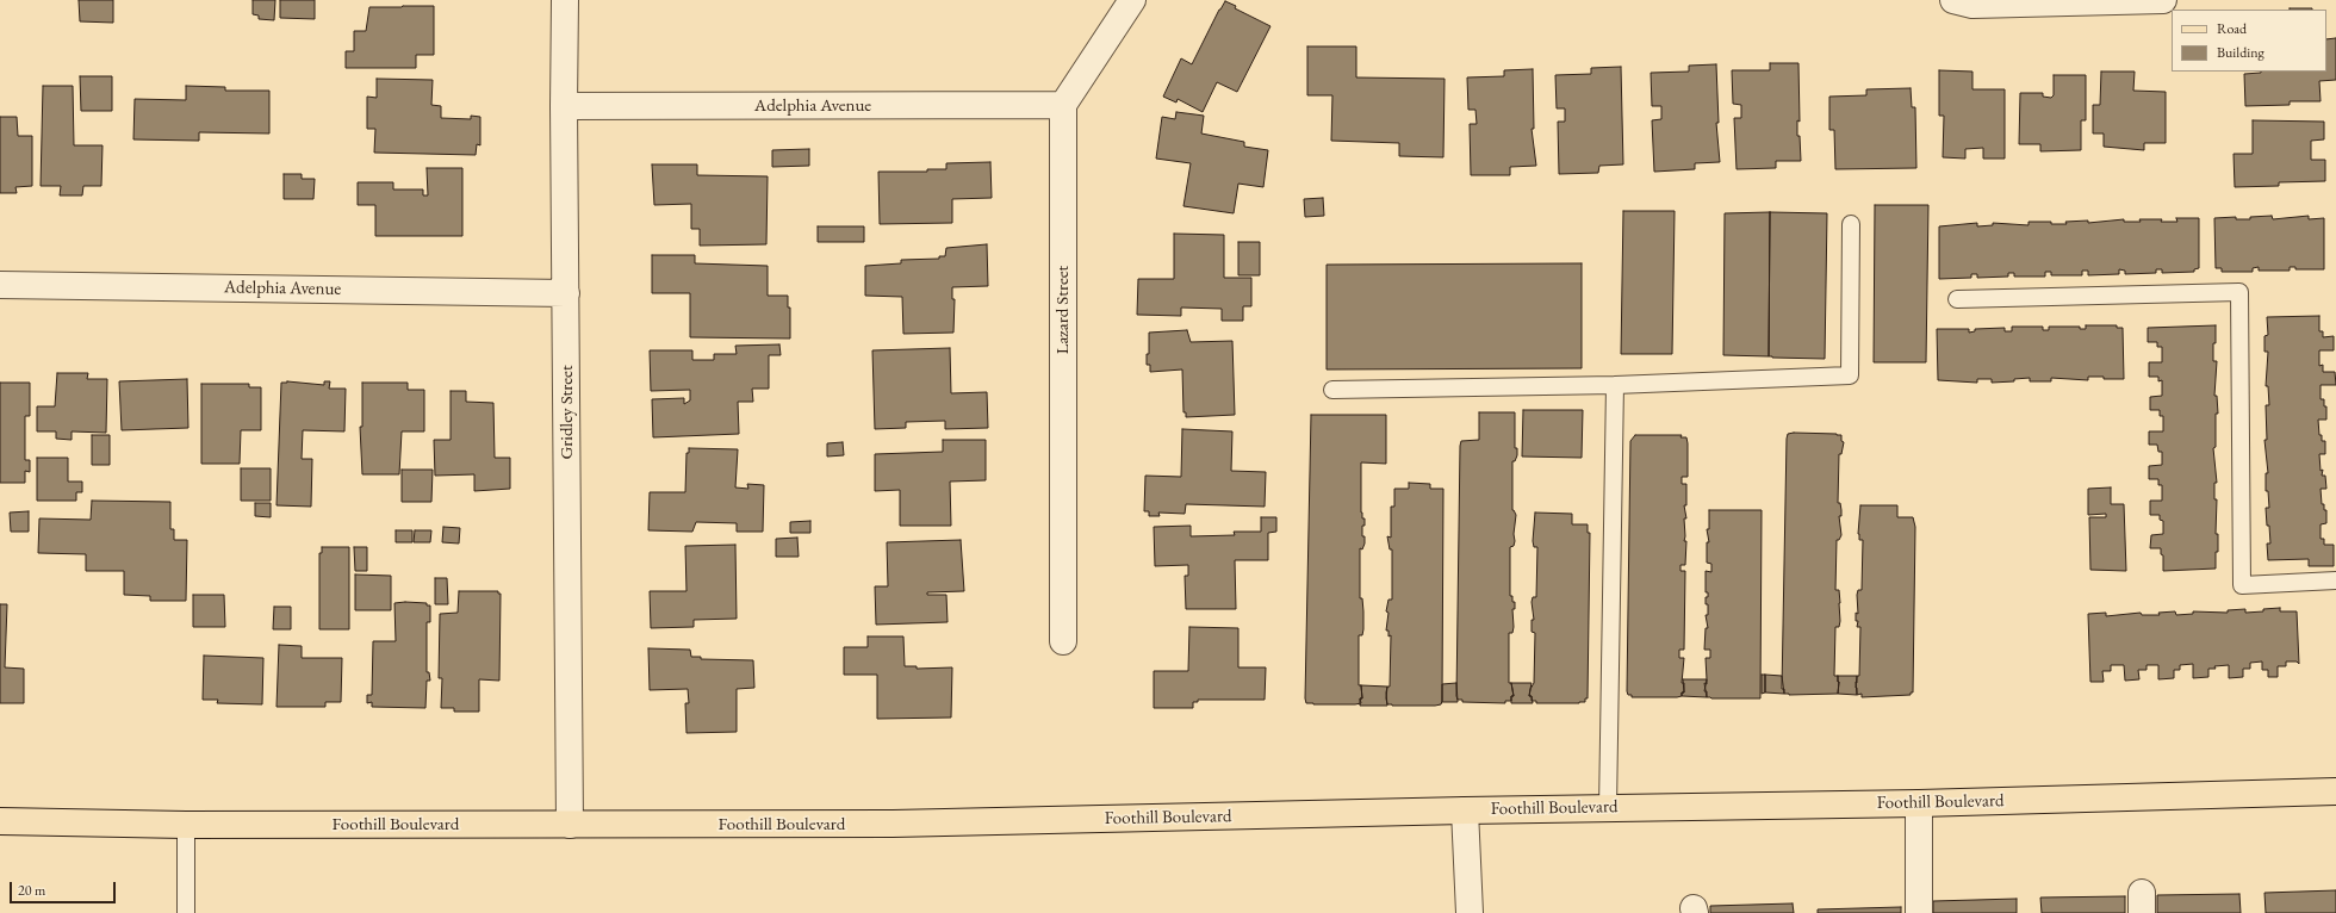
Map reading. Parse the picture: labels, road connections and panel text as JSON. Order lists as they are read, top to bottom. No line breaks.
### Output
{"streets":{"main road":["Foothill Boulevard"],"street":["Adelphia Avenue","Lazard Street","Gridley Street"]},"crossings":[["Adelphia Avenue","Lazard Street"],["Adelphia Avenue","Gridley Street"],["Gridley Street","Foothill Boulevard"]],"legend":["Road","Building"],"scale_bar":"20 m"}
